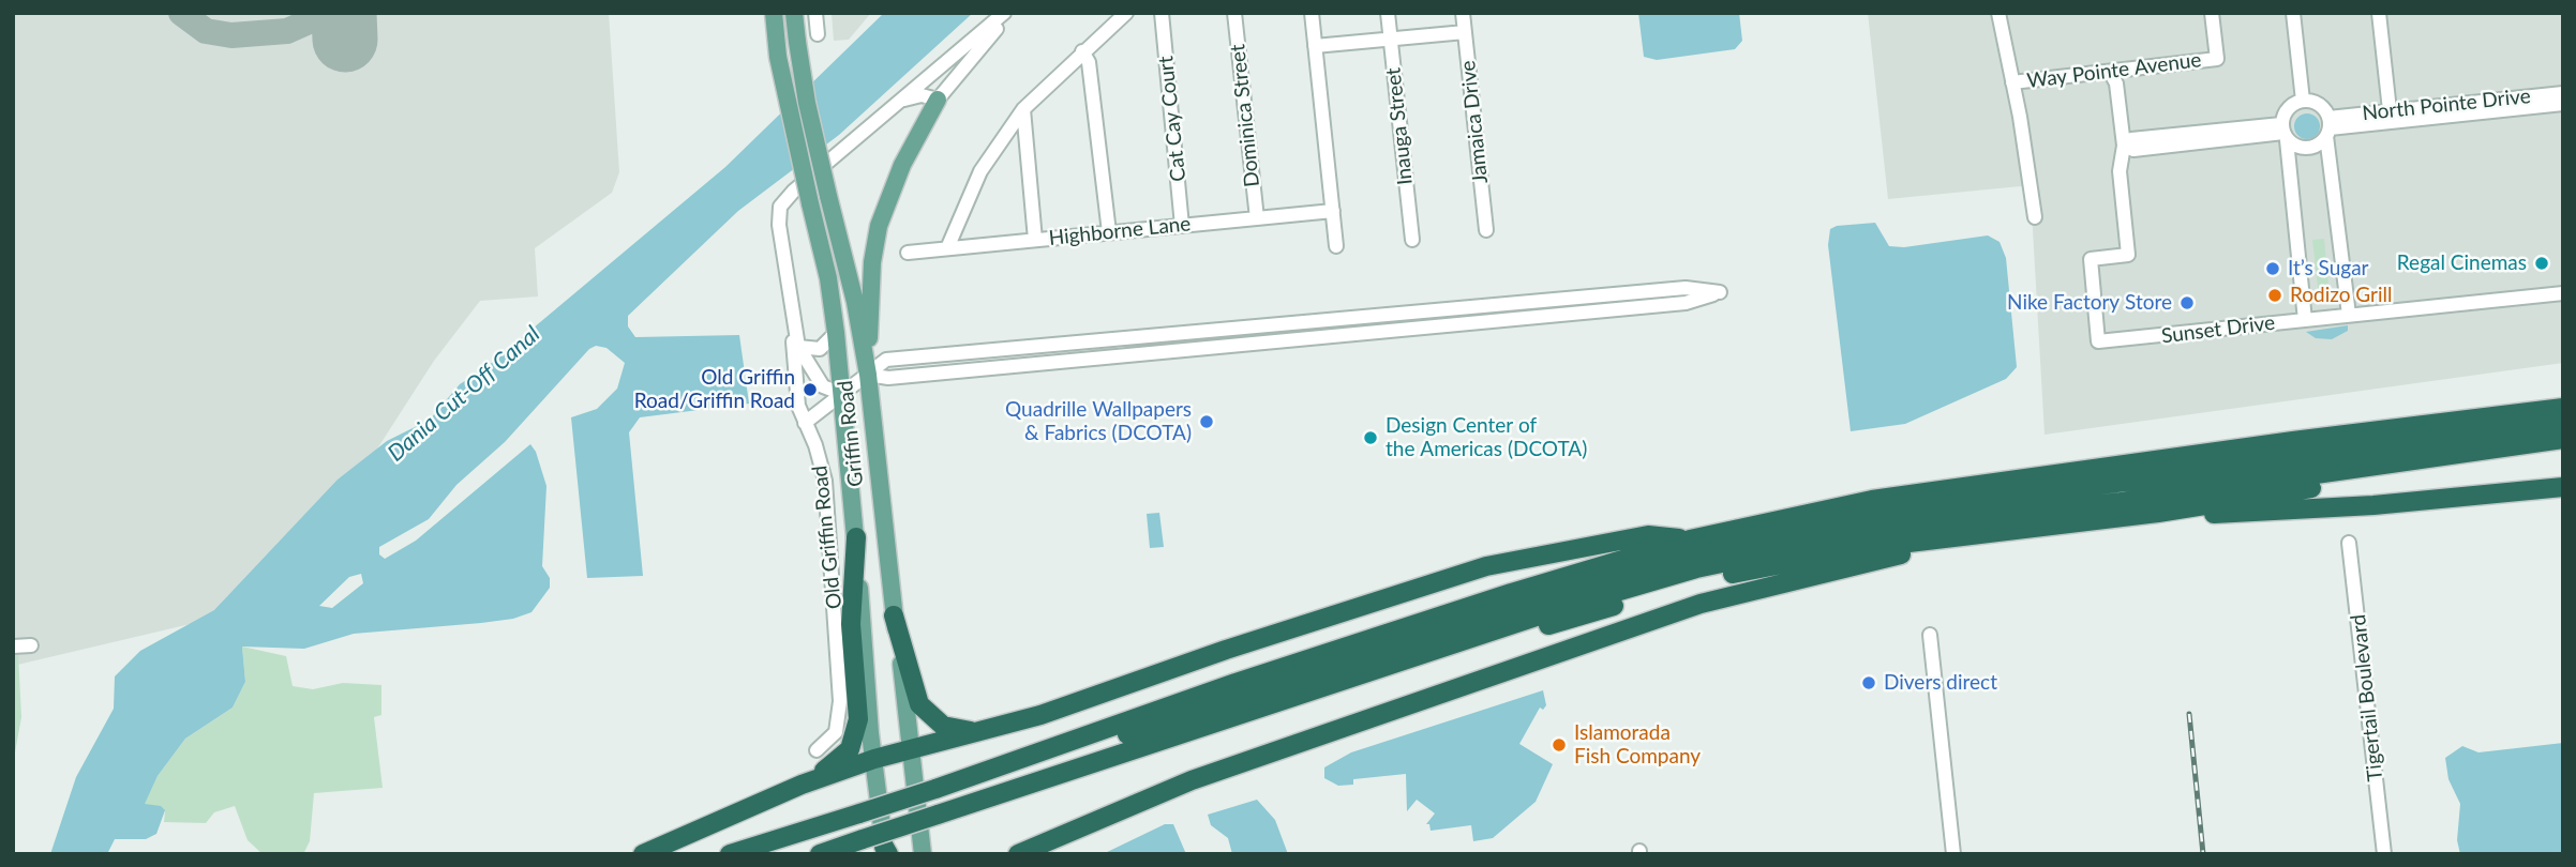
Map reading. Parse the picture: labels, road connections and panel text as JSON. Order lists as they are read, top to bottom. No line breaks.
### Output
{"streets":{"main road":["Griffin Road"],"street":["Way Pointe Avenue","North Pointe Drive","Dominica Street","Cat Cay Court","Jamaica Drive","Inauga Street","Highborne Lane","Sunset Drive","Old Griffin Road","Tigertail Boulevard"]},"crossings":[["Dominica Street","Highborne Lane"],["Cat Cay Court","Highborne Lane"]],"water":["Dania Cut-Off Canal"],"places":["Regal Cinemas","It’s Sugar","Rodizo Grill","Nike Factory Store","Old Griffin Road/Griffin Road","Quadrille Wallpapers & Fabrics (DCOTA)","Design Center of the Americas (DCOTA)","Divers direct","Islamorada Fish Company"]}
